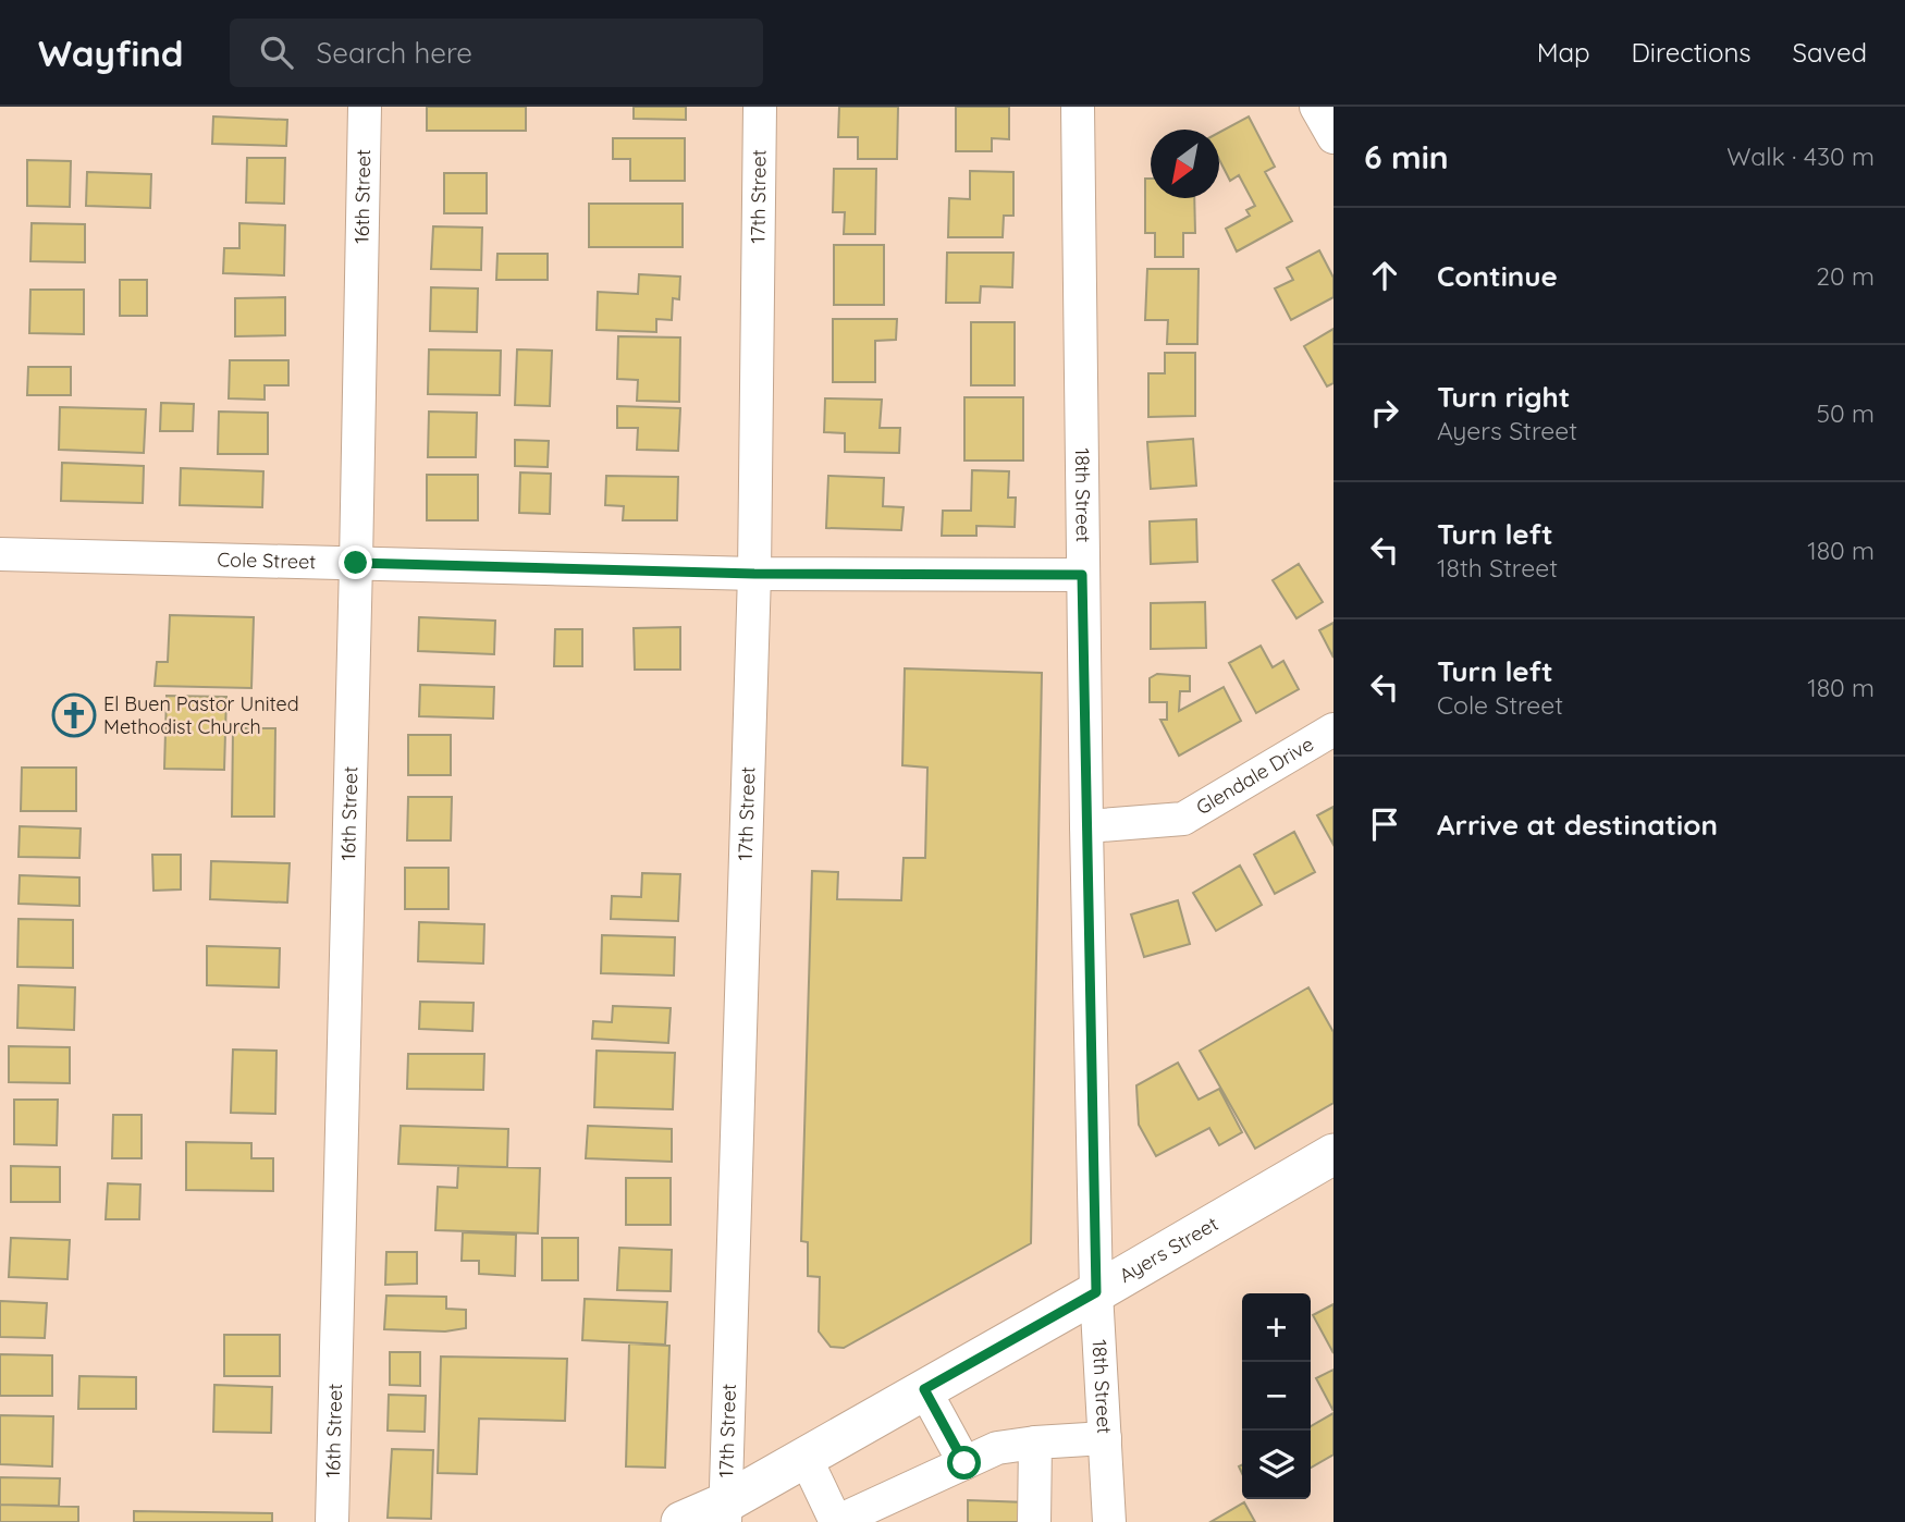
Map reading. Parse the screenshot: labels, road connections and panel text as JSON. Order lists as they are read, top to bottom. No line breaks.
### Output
{"streets":{"main road":["Ayers Street"],"street":["16th Street","17th Street","18th Street","Cole Street","Glendale Drive"]},"crossings":[["16th Street","Cole Street"],["17th Street","Cole Street"],["17th Street","Ayers Street"],["18th Street","Cole Street"],["18th Street","Glendale Drive"],["18th Street","Ayers Street"]],"places":{"church":["El Buen Pastor United Methodist Church"]},"north":"bottom left","page":{"header":"Wayfind","search":"Search here","nav":["Map","Directions","Saved"],"heading":["6 min","Walk · 430 m"],"list":[["Continue","20 m"],["Turn right","Ayers Street","50 m"],["Turn left","18th Street","180 m"],["Turn left","Cole Street","180 m"],"Arrive at destination"],"map_buttons":["+","−"]}}
